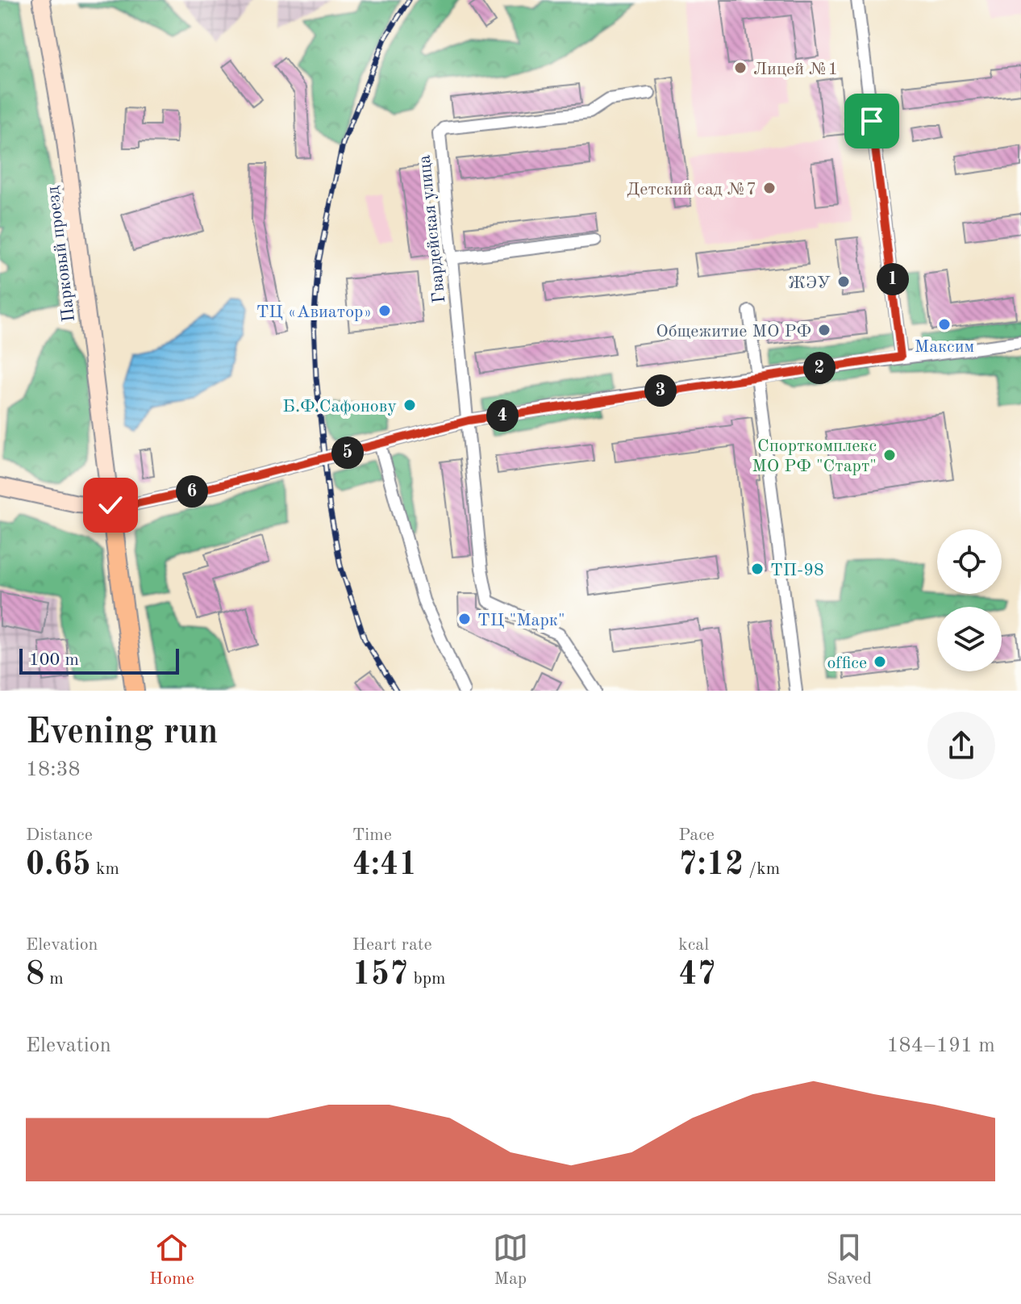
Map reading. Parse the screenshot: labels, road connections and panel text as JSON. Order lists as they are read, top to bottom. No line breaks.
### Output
{"streets":{"main road":["Парковый проезд"],"street":["Гвардейская улица"]},"places":["Лицей №1","Детский сад №7","ЖЭУ","ТЦ «Авиатор»","Максим","Общежитие МО РФ","Б.Ф.Сафонову","Спорткомплекс МО РФ \"Старт\"","ТП-98","ТЦ \"Марк\"","office"],"scale_bar":"100 m","page":{"pins":["1","2","3","4","5","6"],"scale":"100 m","heading":["Evening run","18:38"],"stats":[["Distance","0.65 km"],["Time","4:41"],["Pace","7:12 /km"],["Elevation","8 m"],["Heart rate","157 bpm"],["kcal","47"]],"chart":["Elevation","184–191 m"],"tabs":["Home","Map","Saved"]}}
